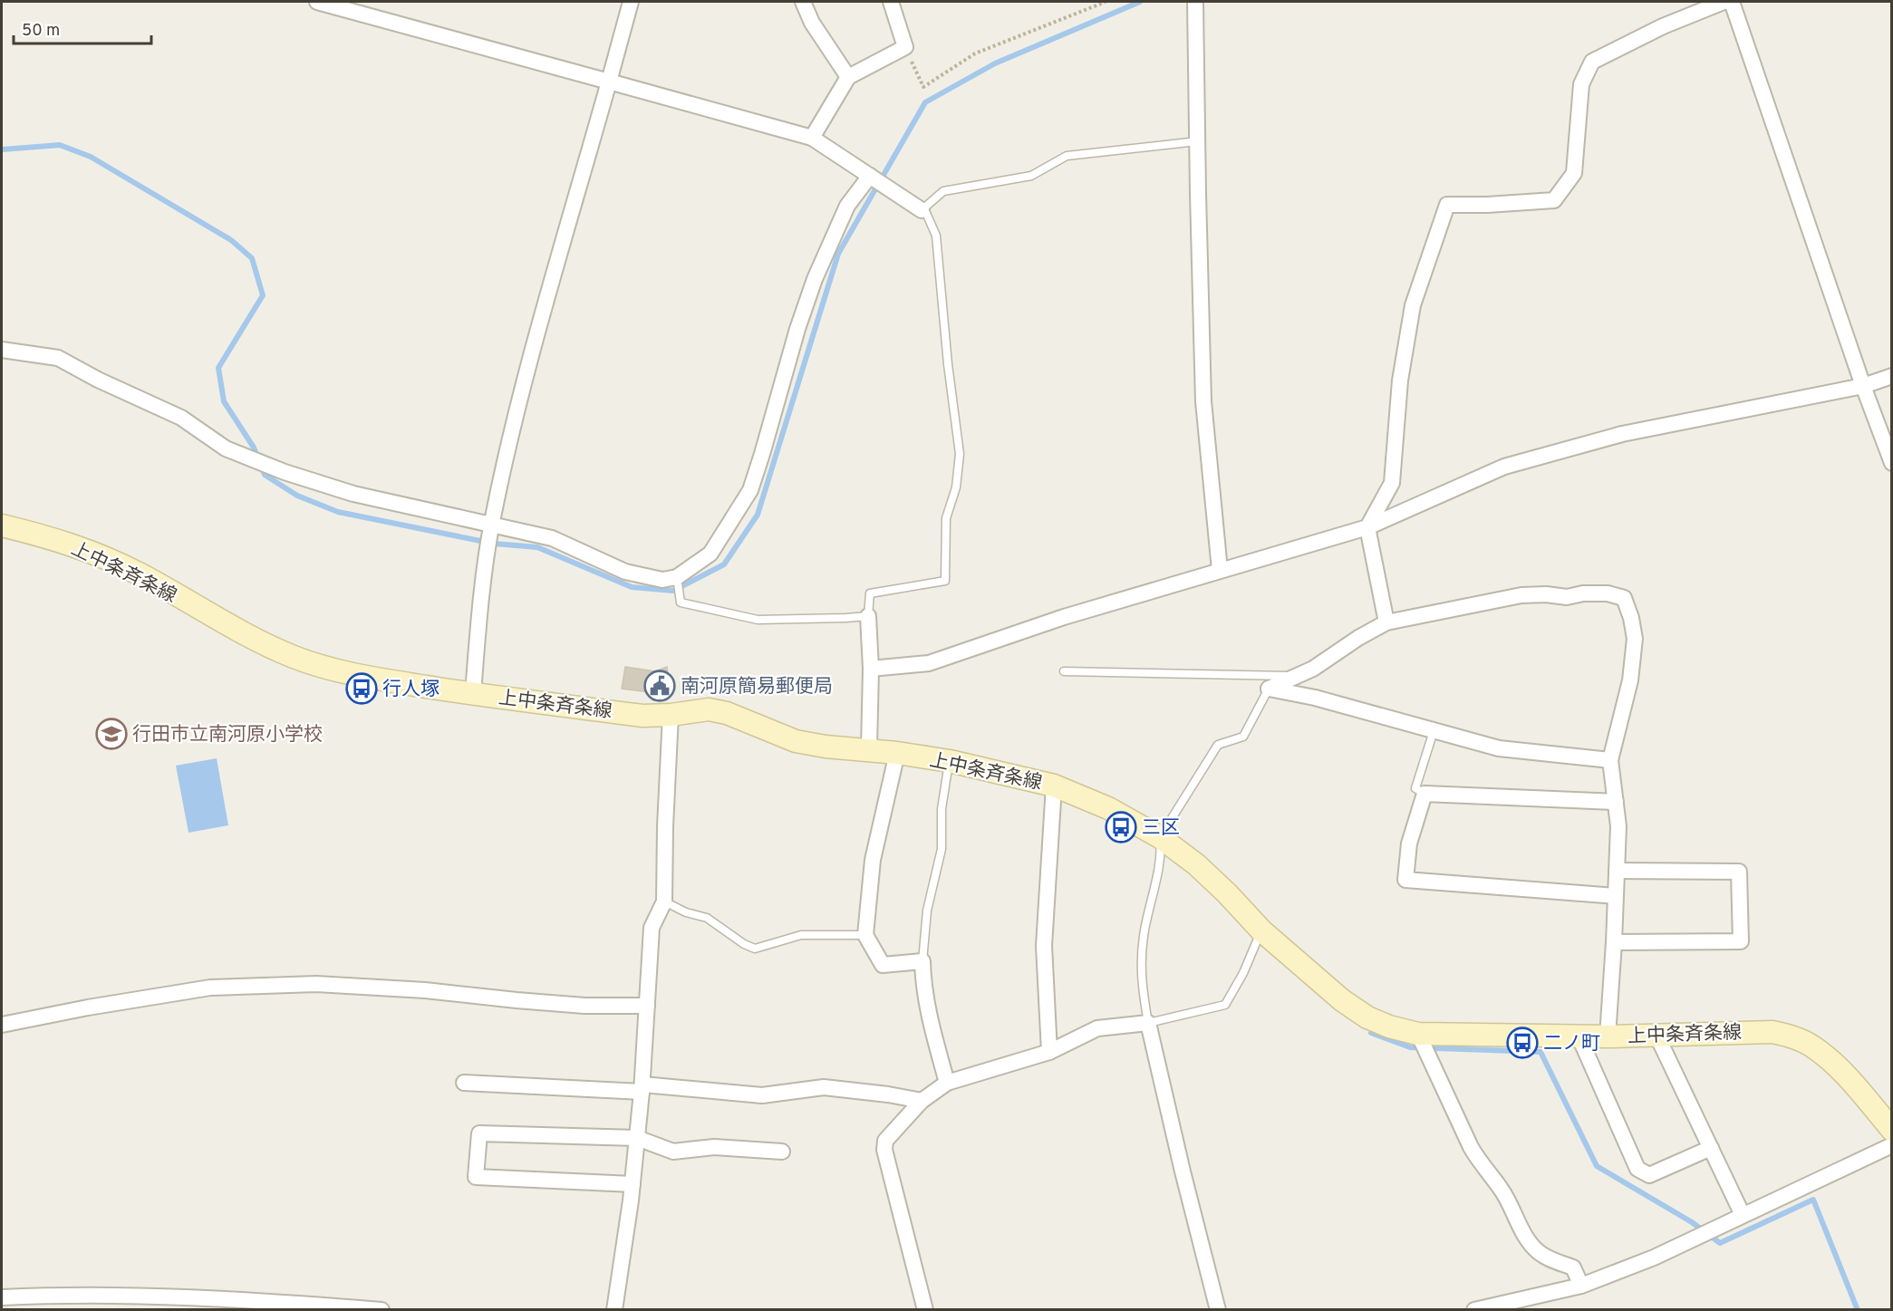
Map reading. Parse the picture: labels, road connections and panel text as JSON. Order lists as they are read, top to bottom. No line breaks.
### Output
{"streets":{"main road":["上中条斉条線"]},"places":{"public building":["南河原簡易郵便局"],"bus stop":["行人塚","三区","二ノ町"],"school or university":["行田市立南河原小学校"]},"scale_bar":"50 m"}
